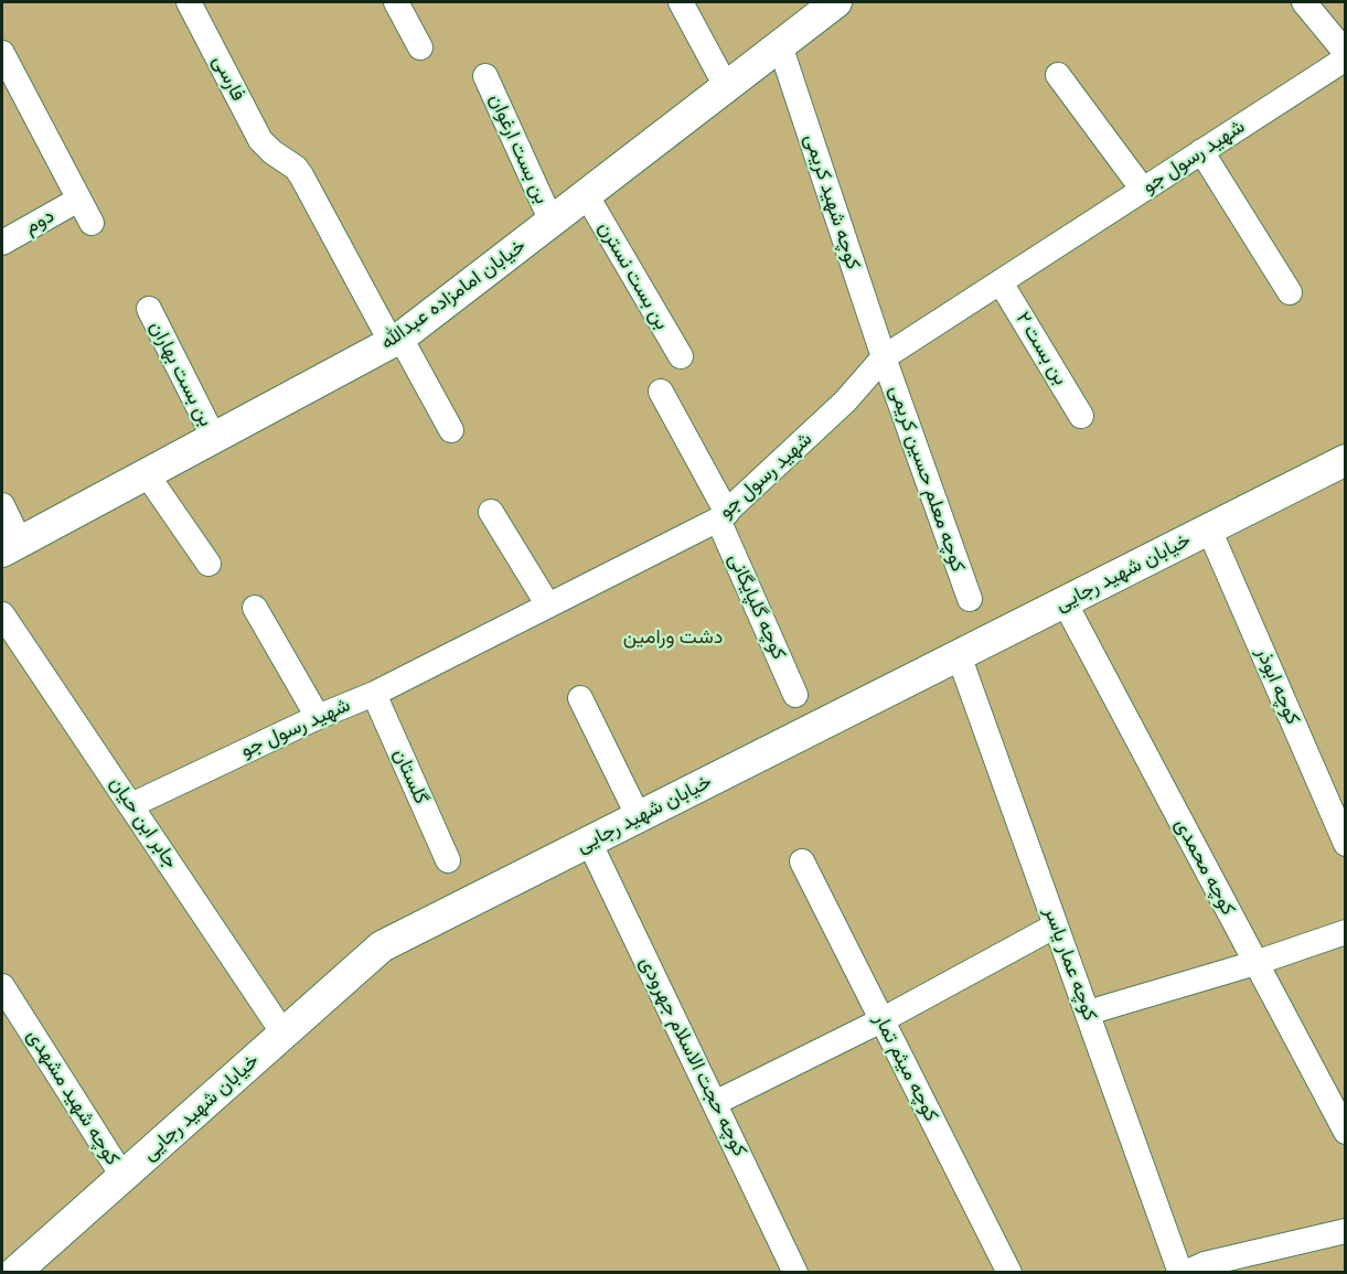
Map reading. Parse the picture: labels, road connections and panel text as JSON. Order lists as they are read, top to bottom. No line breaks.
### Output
{"streets":{"street":["فارسی","بن بست ارغوان","شهید رسول جو","کوچه شهید کریمی","دوم","بن بست نسترن","خیابان امامزاده عبدالله","بن بست ۲","بن بست بهاران","کوچه معلم حسین کریمی","خیابان شهید رجایی","کوچه گلپایگانی","کوچه ابوذر","گلستان","جابر ابن حیان","کوچه محمدی","کوچه عمار یاسر","کوچه حجت الاسلام جهرودی","کوچه میثم تمار","کوچه شهید مشهدی"]},"crossings":[["فارسی","خیابان امامزاده عبدالله"],["بن بست ارغوان","خیابان امامزاده عبدالله"],["شهید رسول جو","کوچه شهید کریمی"],["شهید رسول جو","بن بست ۲"],["شهید رسول جو","کوچه معلم حسین کریمی"],["شهید رسول جو","کوچه گلپایگانی"],["شهید رسول جو","گلستان"],["شهید رسول جو","جابر ابن حیان"],["کوچه شهید کریمی","خیابان امامزاده عبدالله"],["کوچه شهید کریمی","کوچه معلم حسین کریمی"],["بن بست نسترن","خیابان امامزاده عبدالله"],["خیابان امامزاده عبدالله","بن بست بهاران"],["خیابان شهید رجایی","کوچه ابوذر"],["خیابان شهید رجایی","جابر ابن حیان"],["خیابان شهید رجایی","کوچه محمدی"],["خیابان شهید رجایی","کوچه عمار یاسر"],["خیابان شهید رجایی","کوچه حجت الاسلام جهرودی"],["خیابان شهید رجایی","کوچه شهید مشهدی"]],"parks":["دشت ورامین"]}
